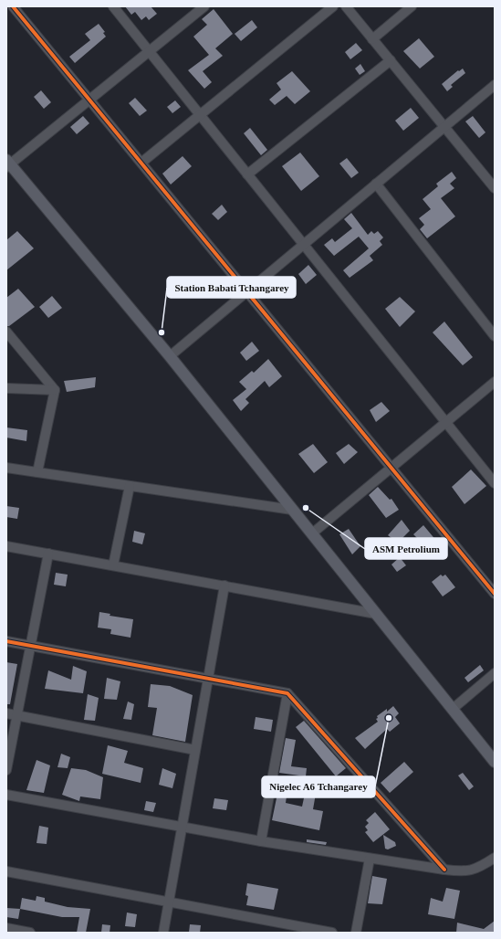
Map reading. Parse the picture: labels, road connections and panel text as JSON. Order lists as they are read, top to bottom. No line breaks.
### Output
{"places":["Station Babati Tchangarey","ASM Petrolium","Nigelec A6 Tchangarey"]}
